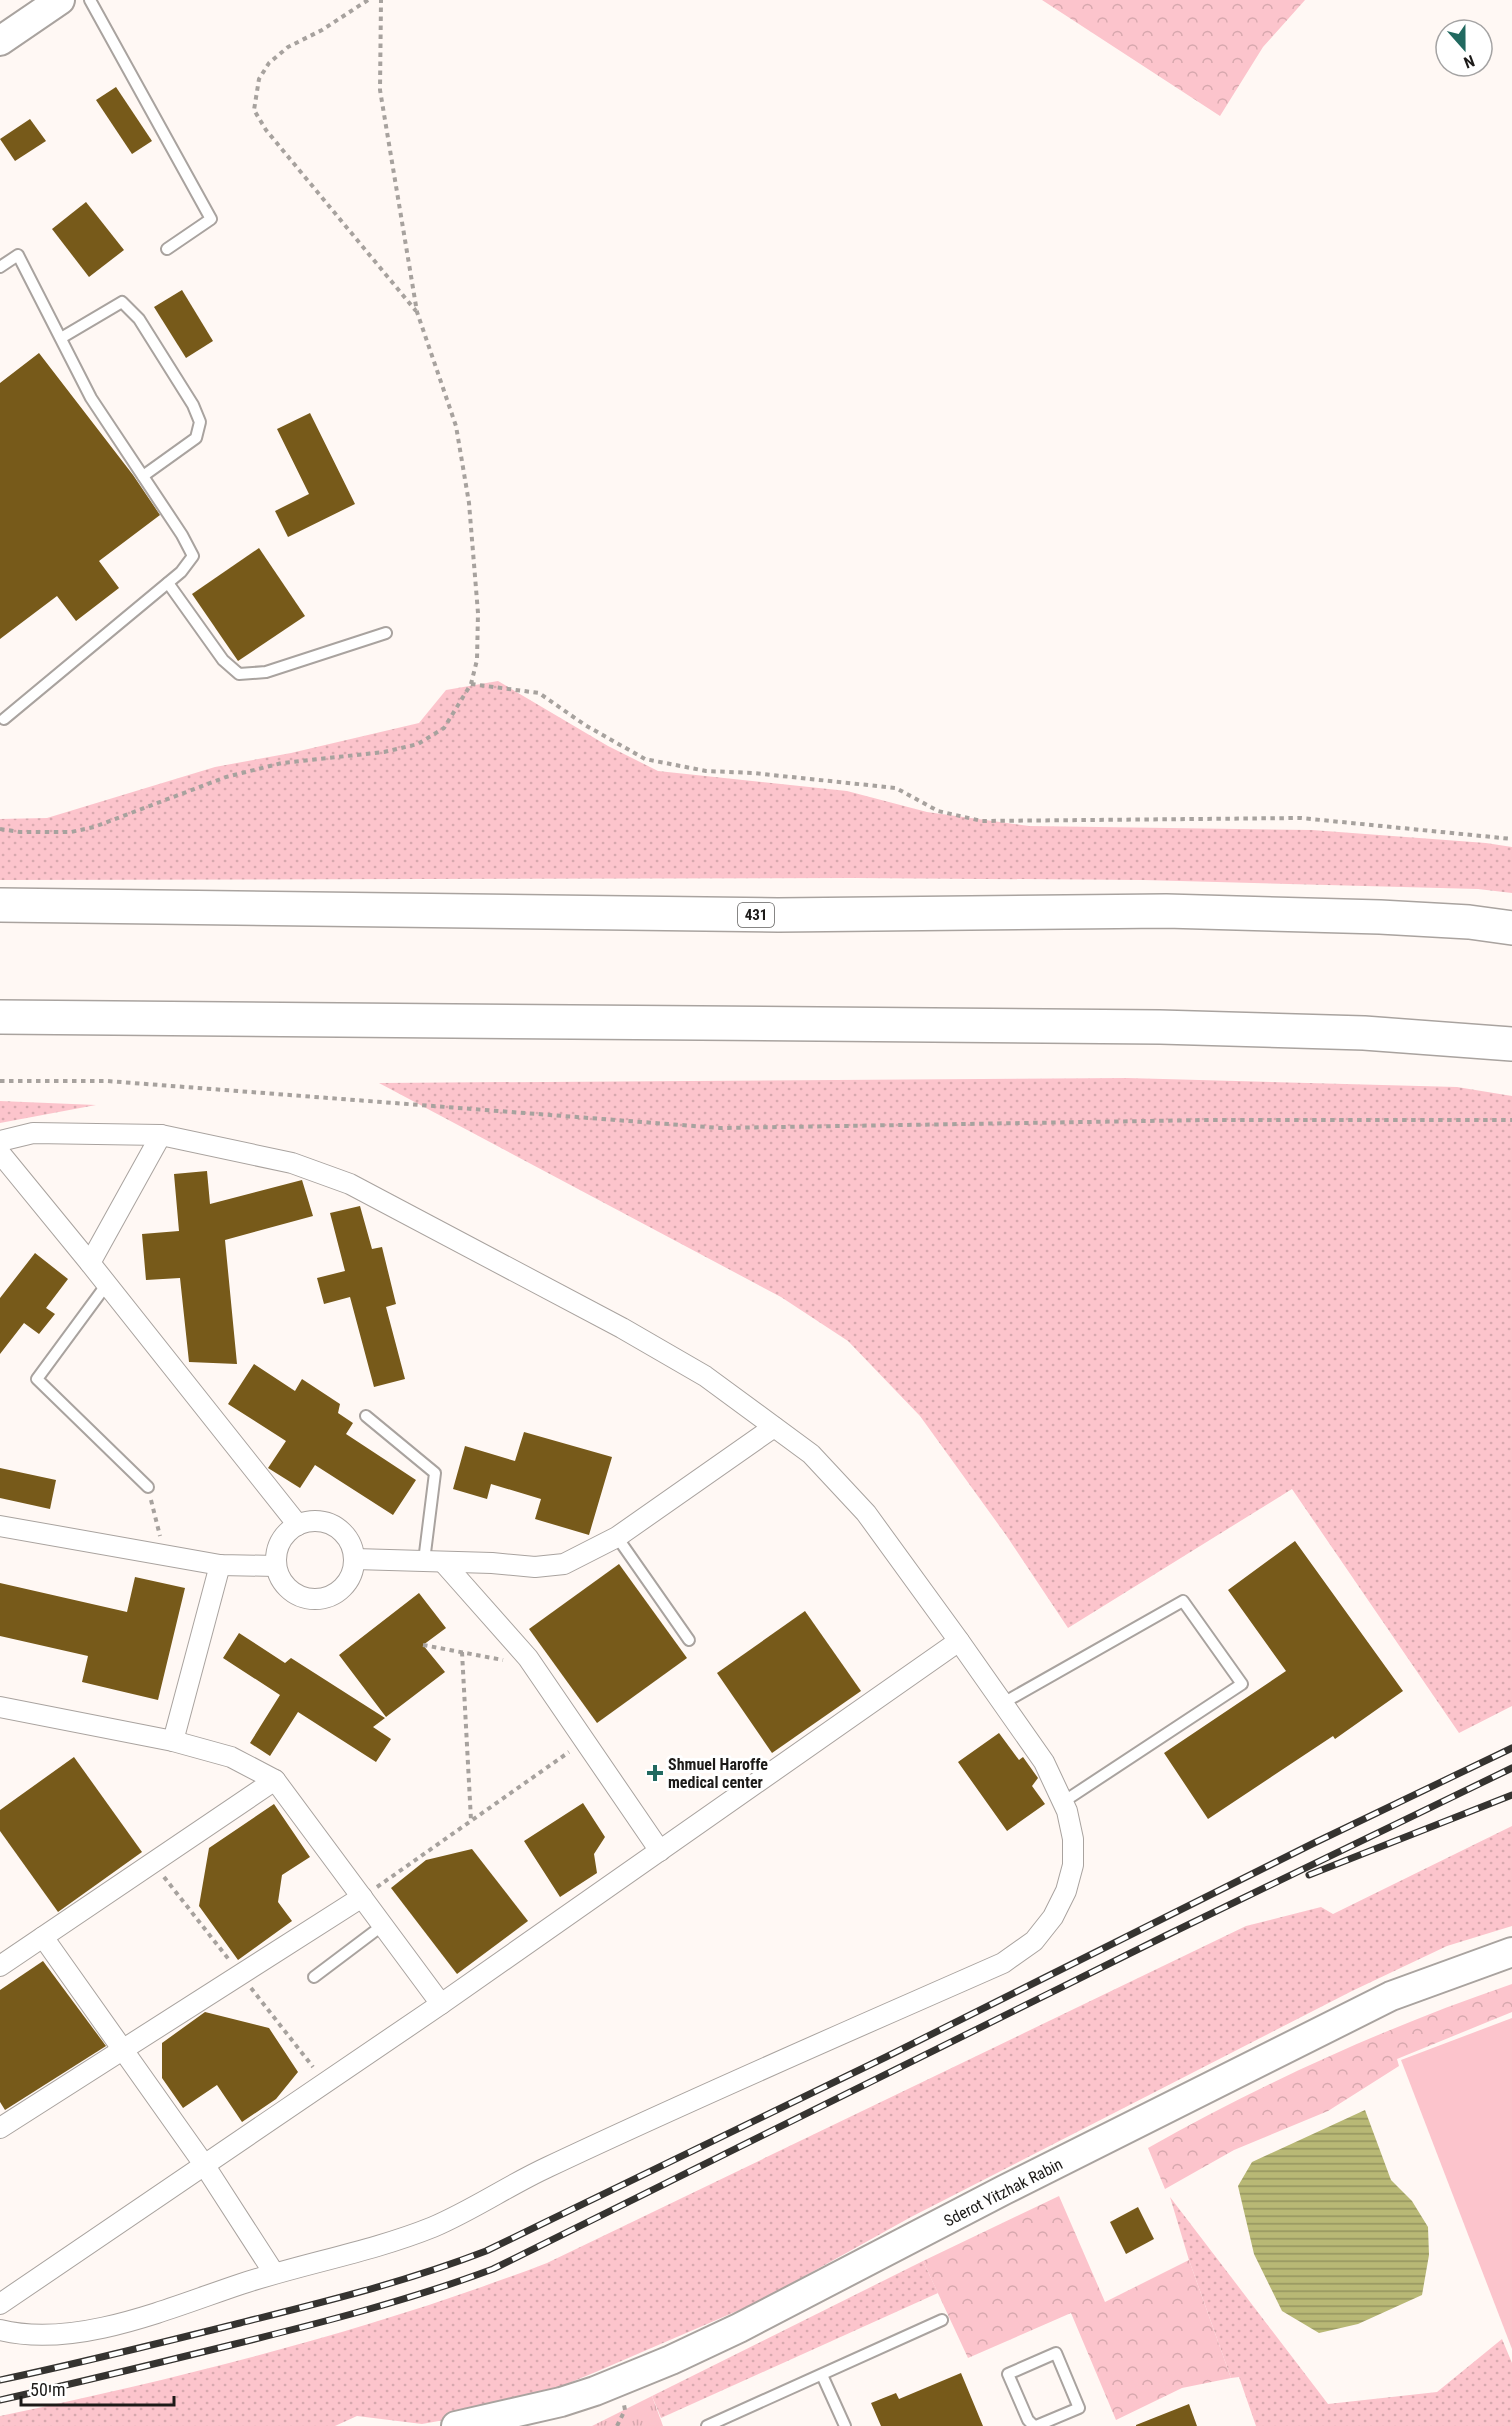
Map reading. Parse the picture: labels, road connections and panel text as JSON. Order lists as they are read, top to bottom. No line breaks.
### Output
{"streets":{"highway":["431"],"main road":["Sderot Yitzhak Rabin"]},"places":{"health":["Shmuel Haroffe medical center"]},"scale_bar":"50 m","north":"bottom"}
